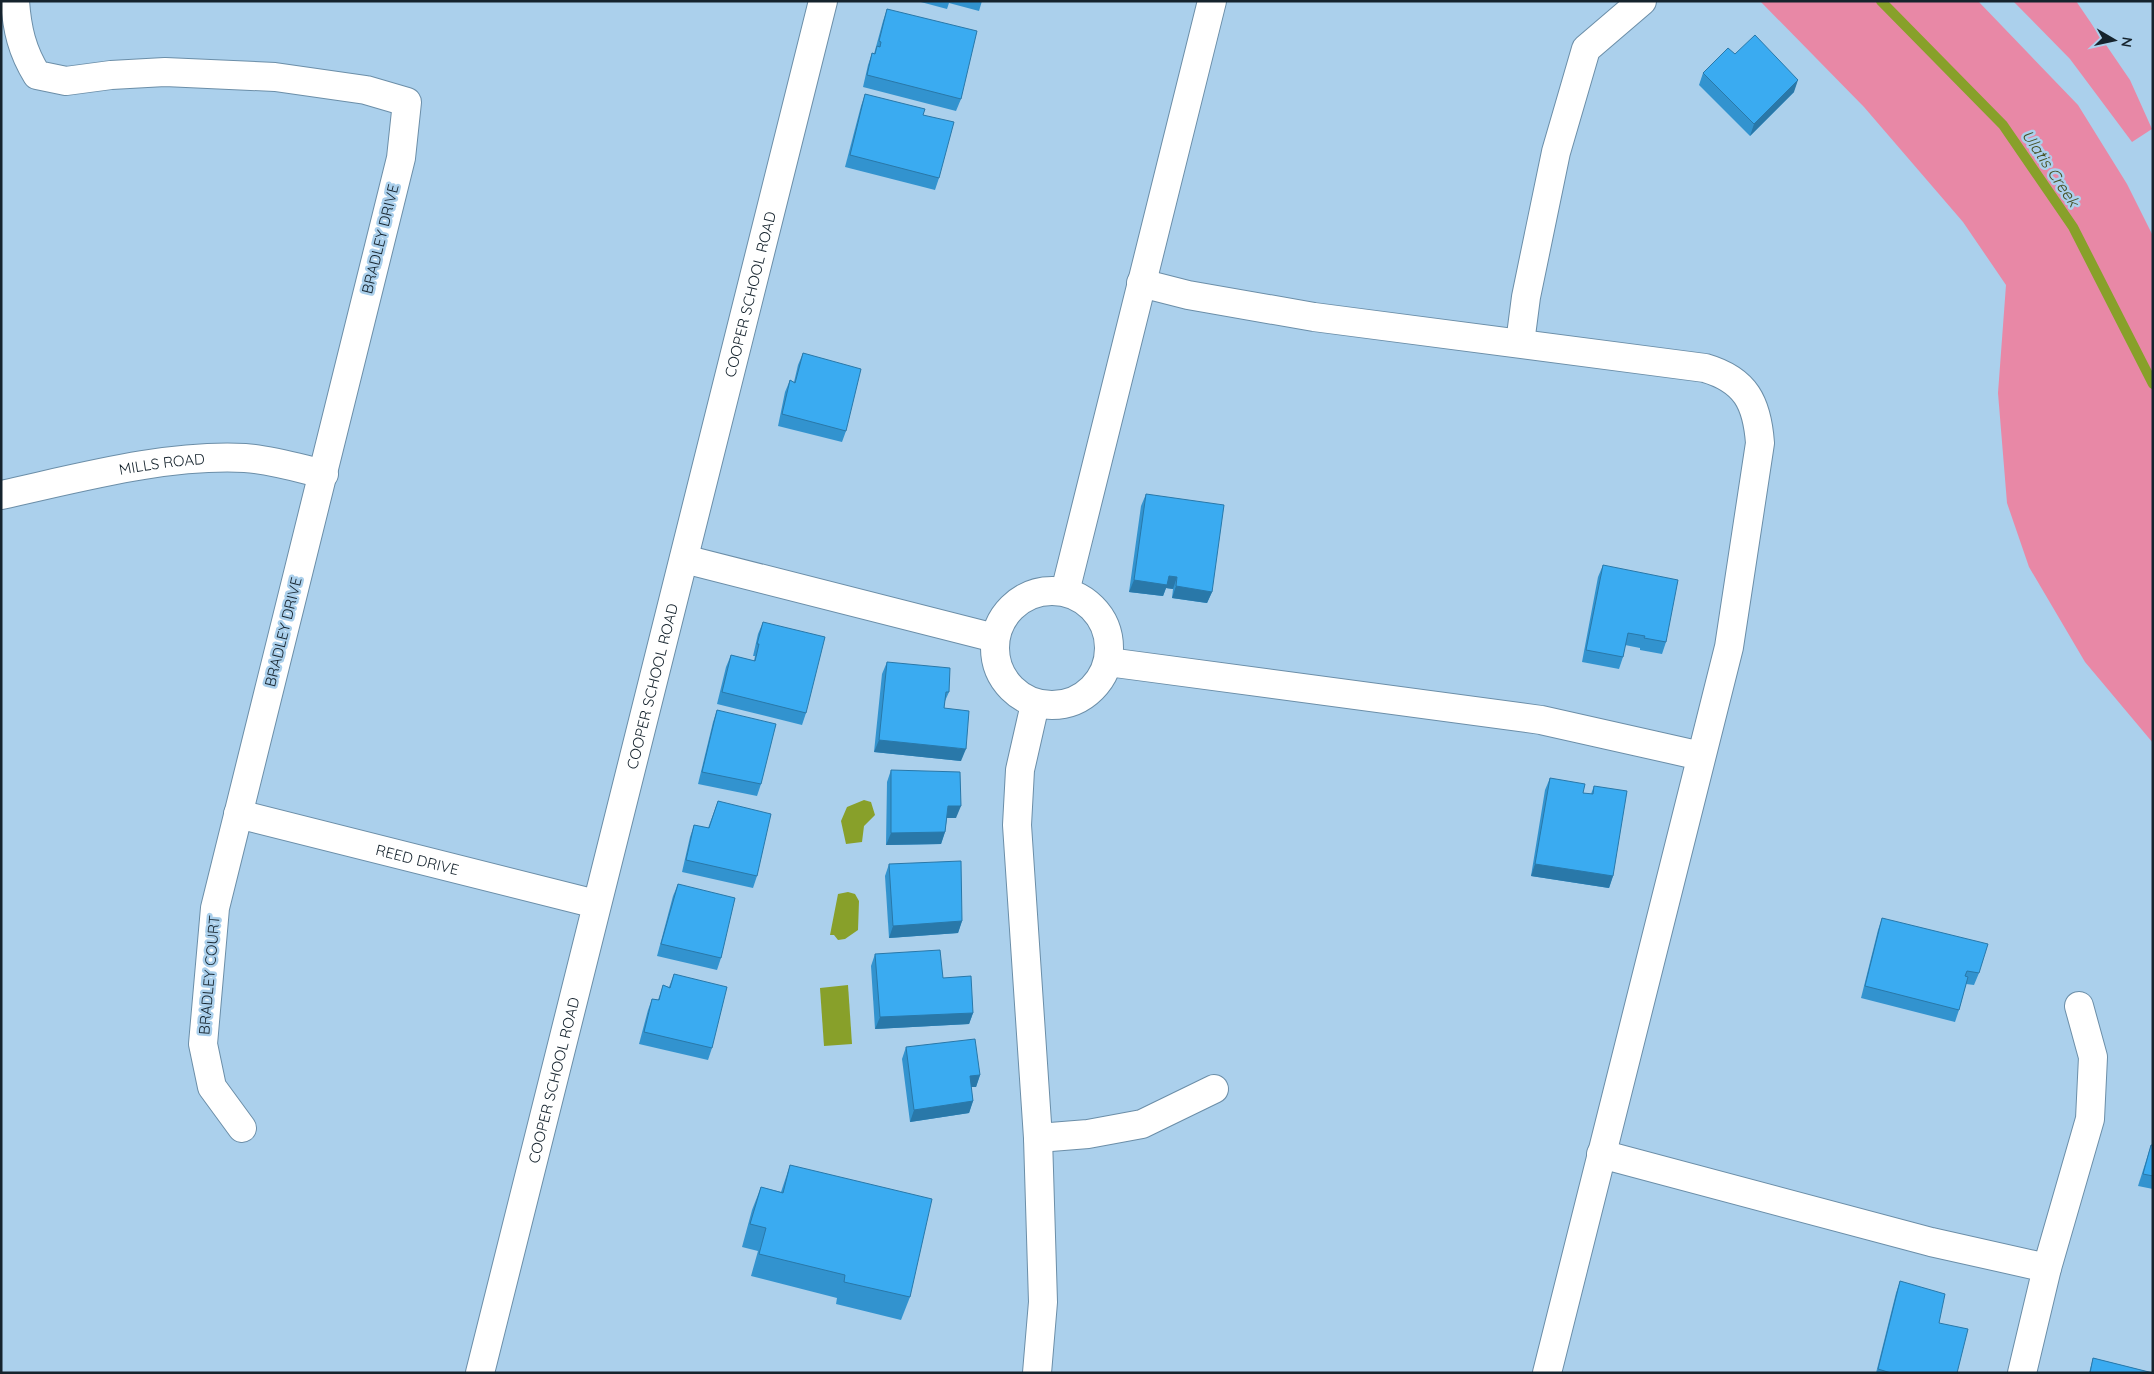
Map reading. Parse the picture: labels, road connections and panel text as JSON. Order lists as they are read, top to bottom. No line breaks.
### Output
{"streets":{"street":["BRADLEY DRIVE","COOPER SCHOOL ROAD","MILLS ROAD","REED DRIVE","BRADLEY COURT"]},"crossings":[["BRADLEY DRIVE","MILLS ROAD"],["BRADLEY DRIVE","REED DRIVE"],["BRADLEY DRIVE","BRADLEY COURT"],["COOPER SCHOOL ROAD","REED DRIVE"],["REED DRIVE","BRADLEY COURT"]],"water":["Ulatis Creek"],"north":"right"}
